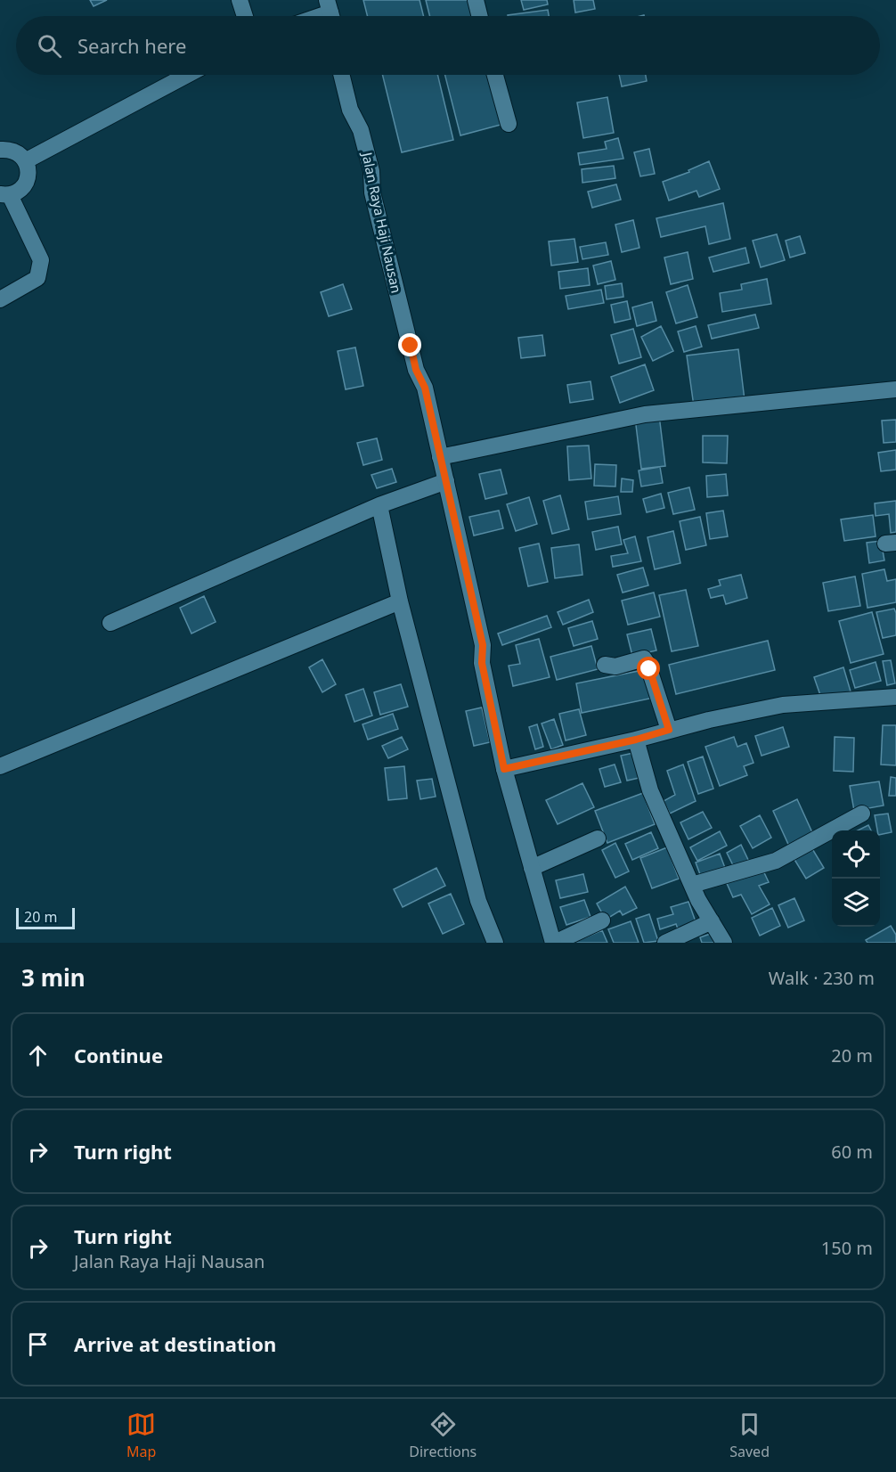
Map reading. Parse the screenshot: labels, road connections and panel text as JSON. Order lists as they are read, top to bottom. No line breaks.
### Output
{"streets":{"street":["Jalan Raya Haji Nausan"]},"scale_bar":"20 m","page":{"search":"Search here","scale":"20 m","heading":["3 min","Walk · 230 m"],"list":[["Continue","20 m"],["Turn right","60 m"],["Turn right","Jalan Raya Haji Nausan","150 m"],"Arrive at destination"],"nav":["Map","Directions","Saved"]}}
